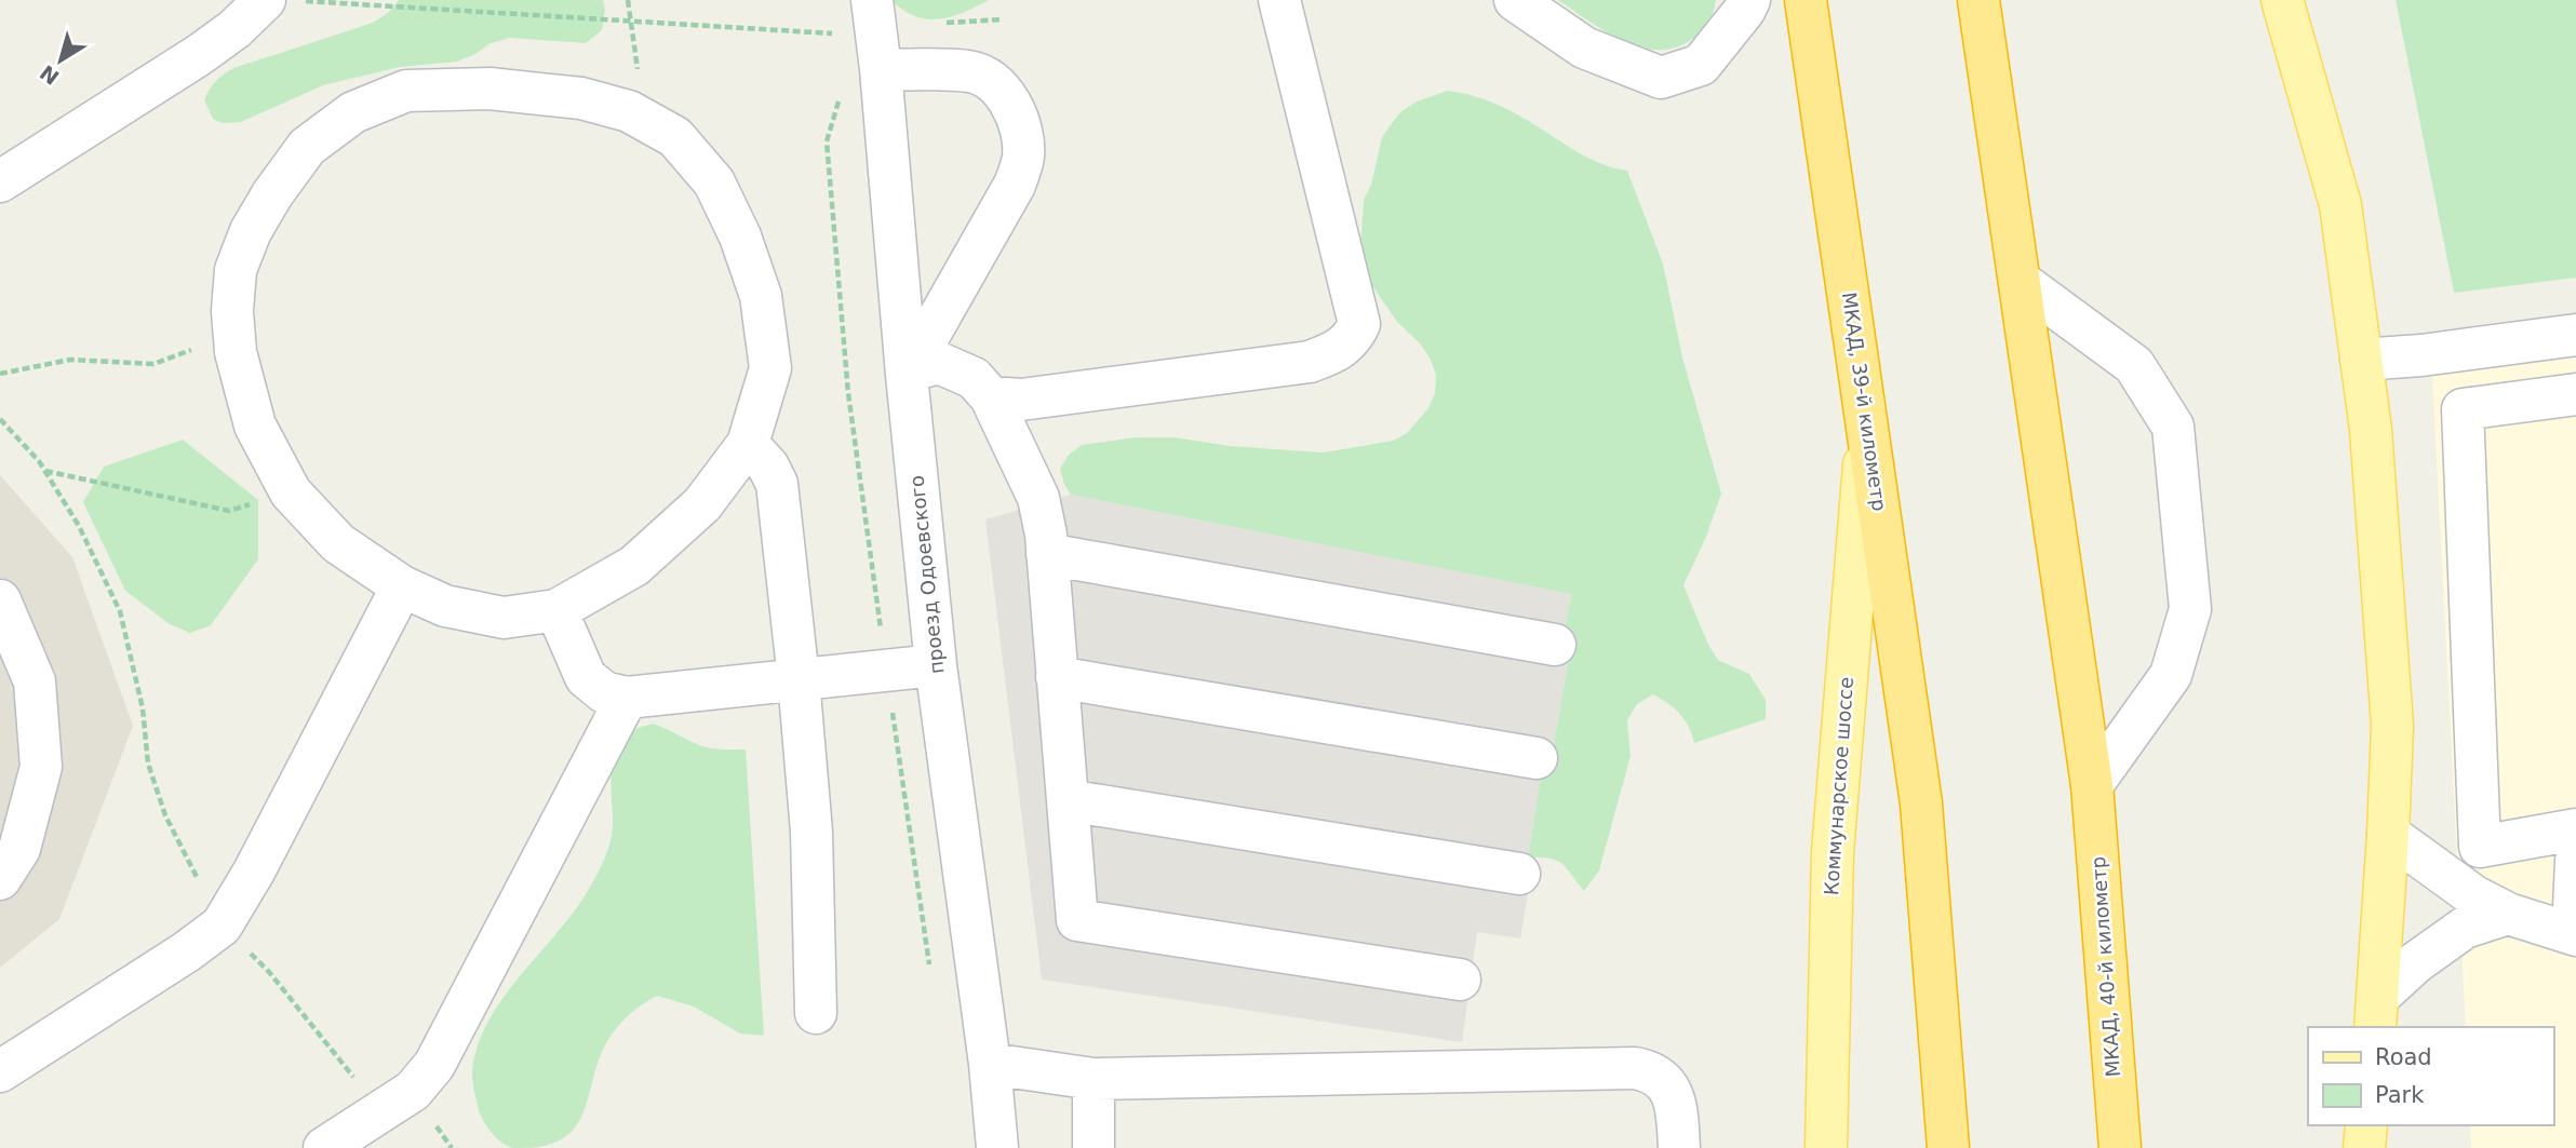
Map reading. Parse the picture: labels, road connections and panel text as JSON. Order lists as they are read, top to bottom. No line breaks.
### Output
{"streets":{"highway":["МКАД, 39-й километр","МКАД, 40-й километр"],"main road":["Коммунарское шоссе"],"street":["проезд Одоевского"]},"crossings":[["МКАД, 39-й километр","Коммунарское шоссе"]],"legend":["Road","Park"],"north":"bottom left"}
